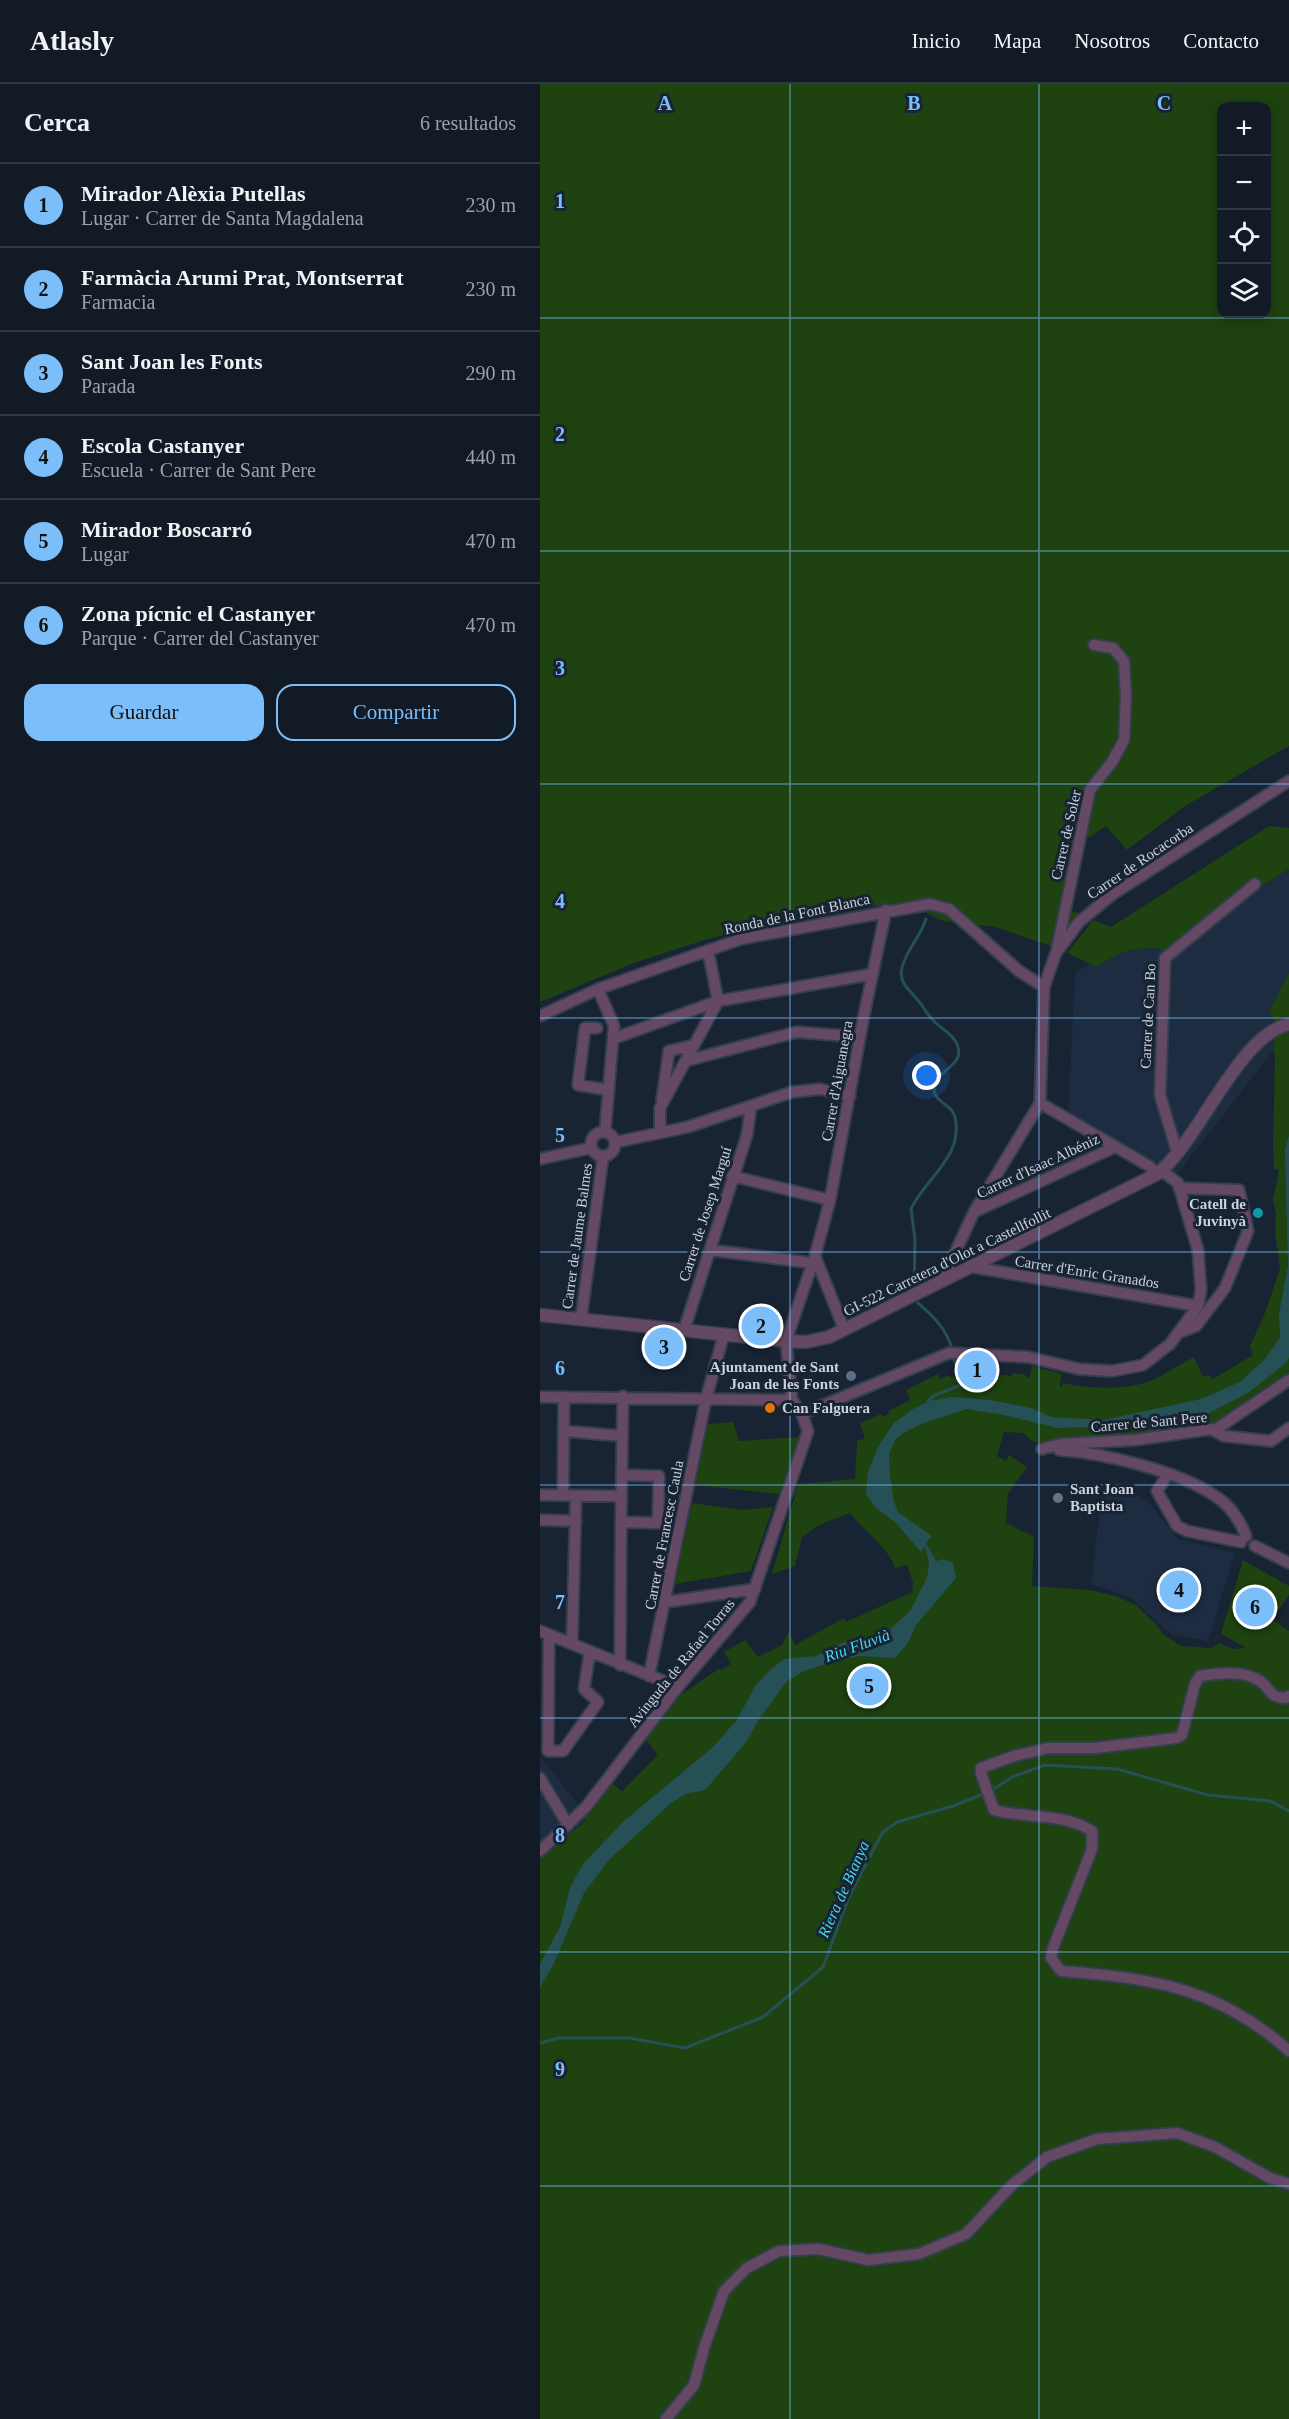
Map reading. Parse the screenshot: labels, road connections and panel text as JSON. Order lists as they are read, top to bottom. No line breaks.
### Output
{"streets":{"street":["Carrer de Soler","Carrer de Rocacorba","Ronda de la Font Blanca","Carrer de Can Bo","Carrer d'Aiguanegra","Carrer d'Isaac Albéniz","Carrer de Josep Marguí","Carrer de Jaume Balmes","GI-522 Carretera d'Olot a Castellfollit","Carrer d'Enric Granados","Carrer de Sant Pere","Carrer de Francesc Caula","Avinguda de Rafael Torras"]},"crossings":[["Carrer de Soler","Carrer de Rocacorba"],["Carrer de Rocacorba","Ronda de la Font Blanca"],["Ronda de la Font Blanca","Carrer d'Aiguanegra"],["Carrer de Can Bo","GI-522 Carretera d'Olot a Castellfollit"],["Carrer d'Aiguanegra","GI-522 Carretera d'Olot a Castellfollit"],["Carrer de Josep Marguí","GI-522 Carretera d'Olot a Castellfollit"],["Carrer de Jaume Balmes","GI-522 Carretera d'Olot a Castellfollit"],["GI-522 Carretera d'Olot a Castellfollit","Carrer d'Enric Granados"],["GI-522 Carretera d'Olot a Castellfollit","Carrer de Francesc Caula"]],"water":["Riu Fluvià","Riera de Bianya"],"places":["Catell de Juvinyà","Ajuntament de Sant Joan de les Fonts","Can Falguera","Sant Joan Baptista"],"page":{"header":"Atlasly","nav":["Inicio","Mapa","Nosotros","Contacto"],"heading":["Cerca","6 resultados"],"map_buttons":["+","−"],"list":[{"mark":"1","name":"Mirador Alèxia Putellas","note":"Lugar · Carrer de Santa Magdalena","value":"230 m"},{"mark":"2","name":"Farmàcia Arumi Prat, Montserrat","note":"Farmacia","value":"230 m"},{"mark":"3","name":"Sant Joan les Fonts","note":"Parada","value":"290 m"},{"mark":"4","name":"Escola Castanyer","note":"Escuela · Carrer de Sant Pere","value":"440 m"},{"mark":"5","name":"Mirador Boscarró","note":"Lugar","value":"470 m"},{"mark":"6","name":"Zona pícnic el Castanyer","note":"Parque · Carrer del Castanyer","value":"470 m"}],"buttons":["Guardar","Compartir"],"pins":["2","3","1","4","6","5"]},"grid":{"columns":["A","B","C"],"rows":["1","2","3","4","5","6","7","8","9"]}}
